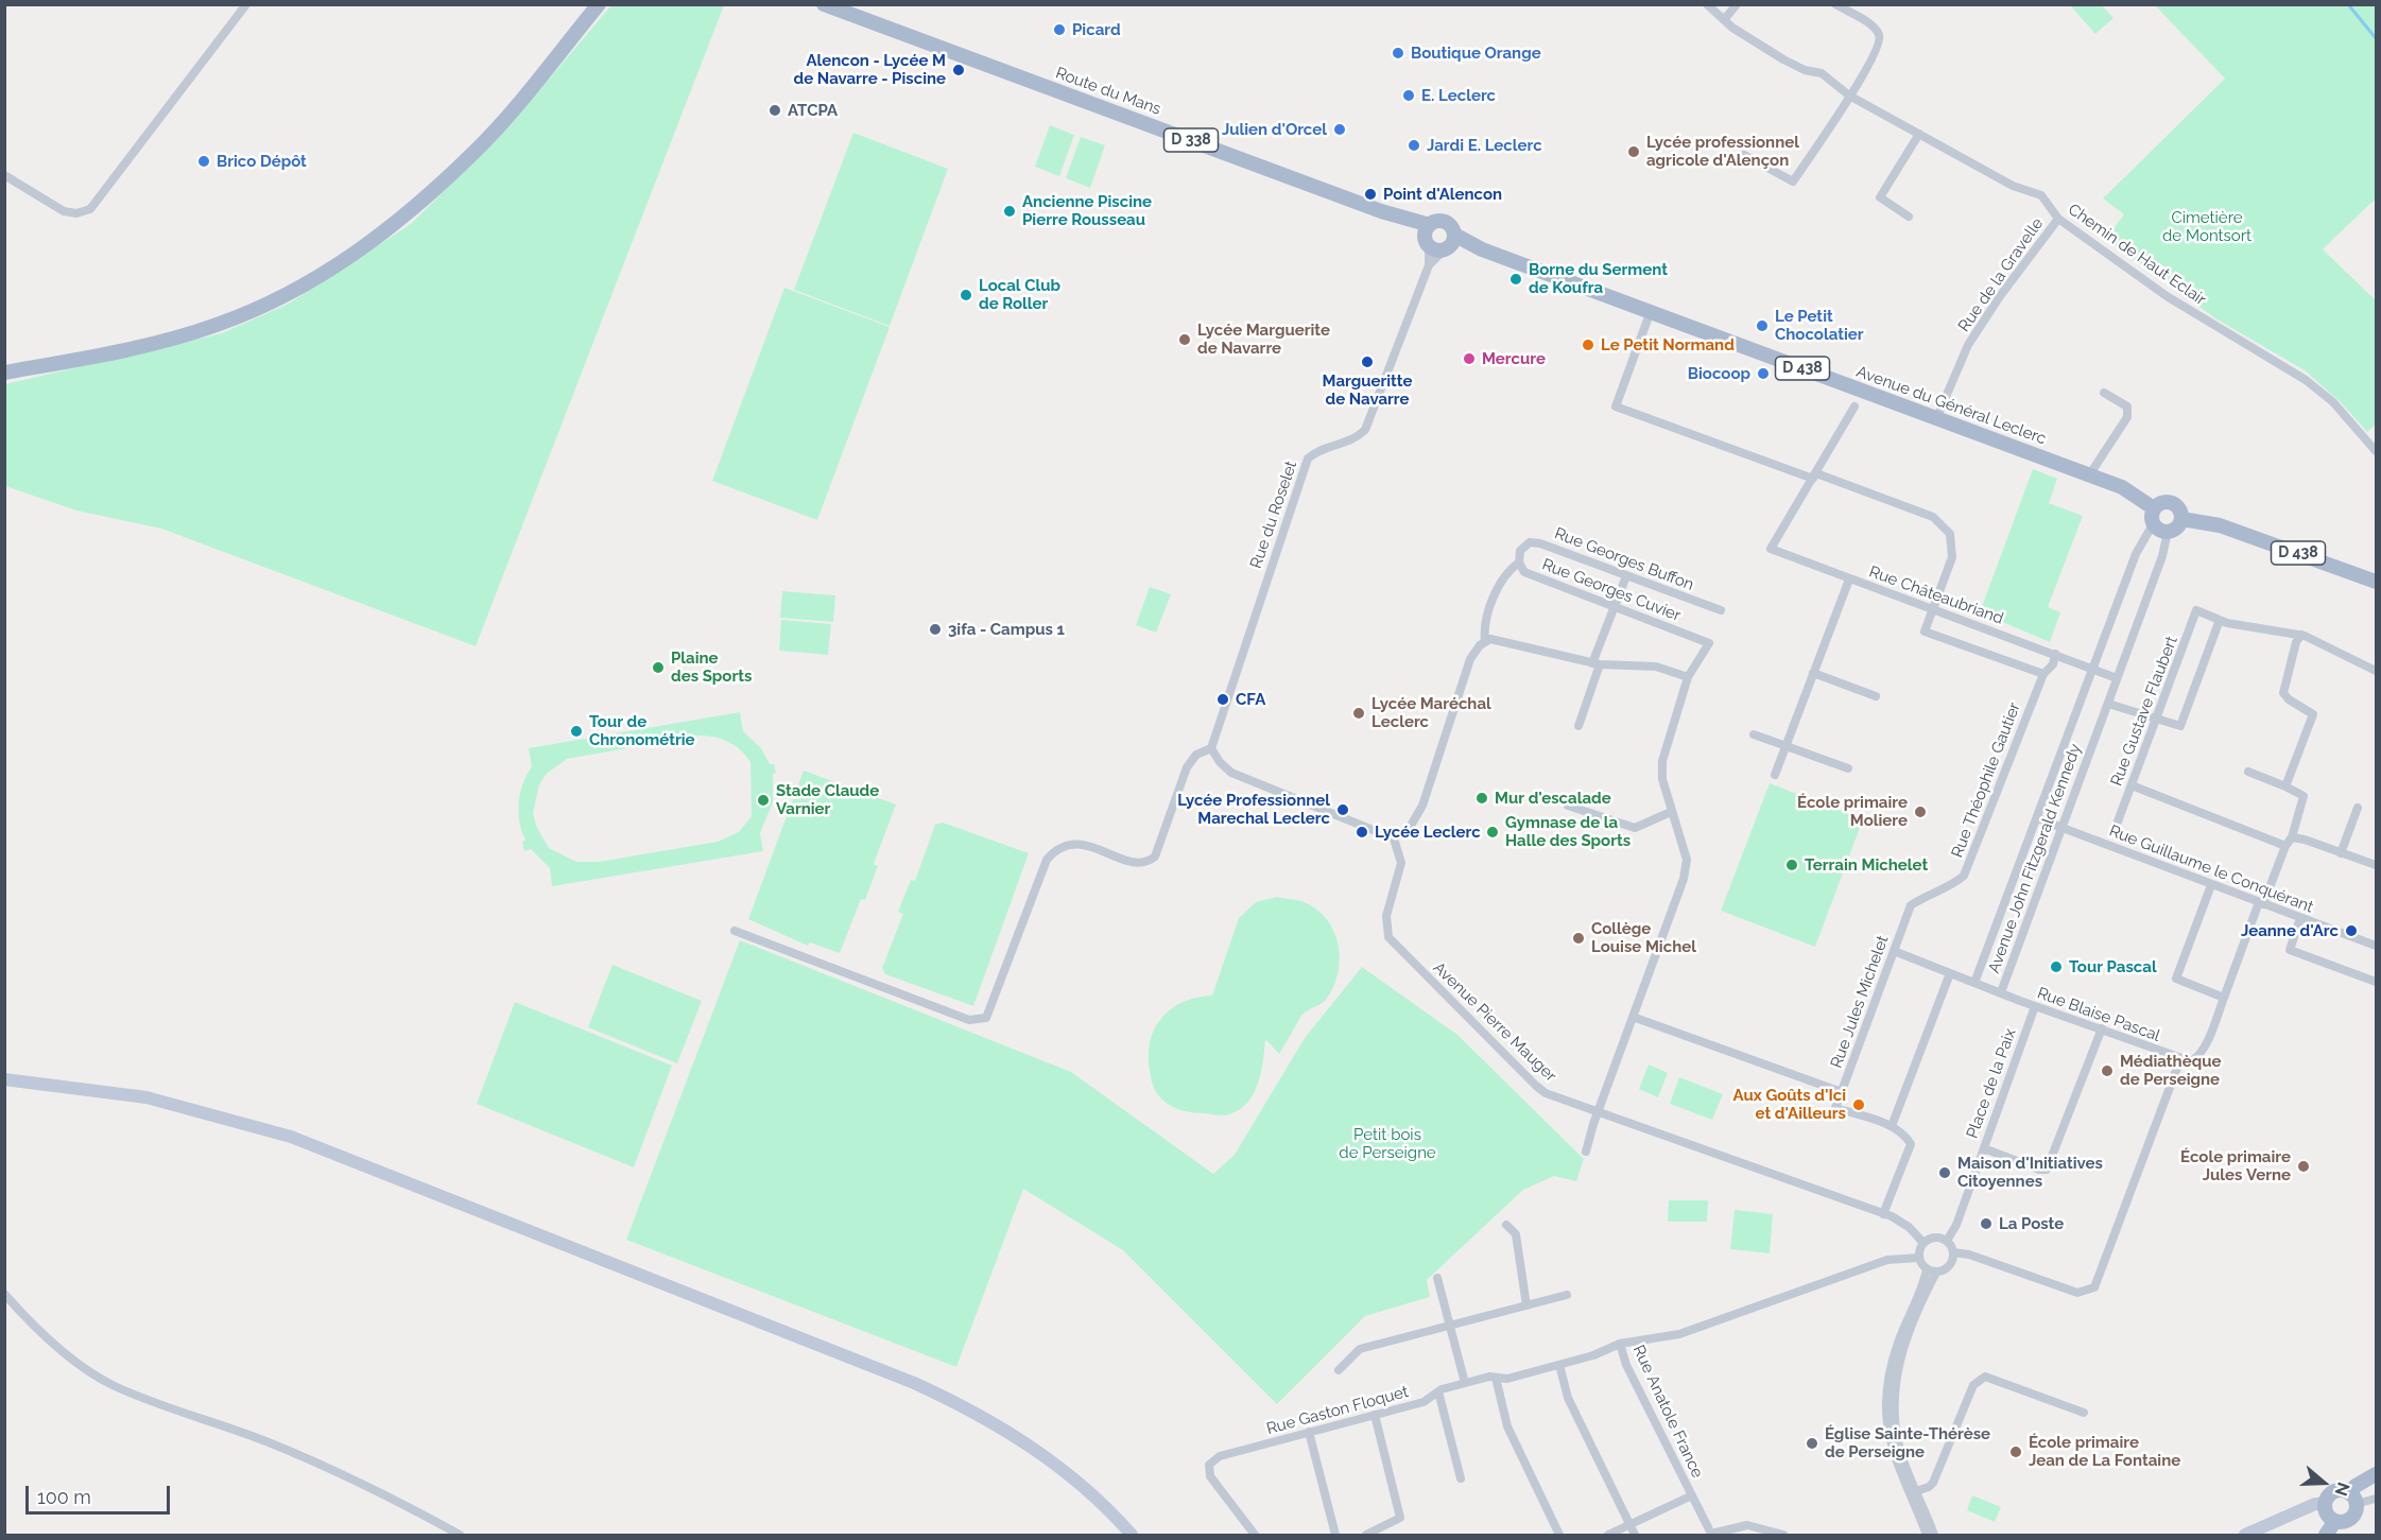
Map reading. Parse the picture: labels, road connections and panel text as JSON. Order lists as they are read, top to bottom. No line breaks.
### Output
{"streets":{"main road":["Route du Mans","D 338","D 438","Avenue du Général Leclerc"],"street":["Chemin de Haut Eclair","Rue de la Gravelle","Rue du Roselet","Rue Georges Buffon","Rue Georges Cuvier","Rue Châteaubriand","Rue Gustave Flaubert","Rue Théophile Gautier","Avenue John Fitzgerald Kennedy","Rue Guillaume le Conquérant","Rue Jules Michelet","Rue Blaise Pascal","Avenue Pierre Mauger","Place de la Paix","Rue Gaston Floquet","Rue Anatole France"]},"crossings":[["Route du Mans","Rue du Roselet"],["Chemin de Haut Eclair","Rue de la Gravelle"],["Rue de la Gravelle","Avenue du Général Leclerc"],["D 438","Avenue du Général Leclerc"],["D 438","Avenue John Fitzgerald Kennedy"],["Avenue du Général Leclerc","Rue du Roselet"],["Avenue du Général Leclerc","Avenue John Fitzgerald Kennedy"],["Rue Georges Buffon","Rue Georges Cuvier"],["Rue Châteaubriand","Rue Théophile Gautier"],["Rue Châteaubriand","Avenue John Fitzgerald Kennedy"],["Rue Théophile Gautier","Rue Jules Michelet"],["Avenue John Fitzgerald Kennedy","Rue Guillaume le Conquérant"],["Avenue John Fitzgerald Kennedy","Rue Blaise Pascal"],["Rue Blaise Pascal","Place de la Paix"],["Avenue Pierre Mauger","Place de la Paix"],["Avenue Pierre Mauger","Rue Anatole France"],["Place de la Paix","Rue Anatole France"],["Rue Gaston Floquet","Rue Anatole France"]],"parks":["Cimetière de Montsort","Petit bois de Perseigne"],"places":["Picard","Boutique Orange","Alencon - Lycée M de Navarre - Piscine","E. Leclerc","ATCPA","Julien d'Orcel","Jardi E. Leclerc","Lycée professionnel agricole d'Alençon","Brico Dépôt","Point d'Alencon","Ancienne Piscine Pierre Rousseau","Borne du Serment de Koufra","Local Club de Roller","Le Petit Chocolatier","Lycée Marguerite de Navarre","Le Petit Normand","Mercure","Margueritte de Navarre","Biocoop","3ifa - Campus 1","Plaine des Sports","CFA","Lycée Maréchal Leclerc","Tour de Chronométrie","Mur d'escalade","Stade Claude Varnier","Lycée Professionnel Marechal Leclerc","École primaire Moliere","Lycée Leclerc","Gymnase de la Halle des Sports","Terrain Michelet","Jeanne d'Arc","Collège Louise Michel","Tour Pascal","Médiathèque de Perseigne","Aux Goûts d'Ici et d'Ailleurs","École primaire Jules Verne","Maison d'Initiatives Citoyennes","La Poste","Église Sainte-Thérèse de Perseigne","École primaire Jean de La Fontaine"],"scale_bar":"100 m","north":"right"}
